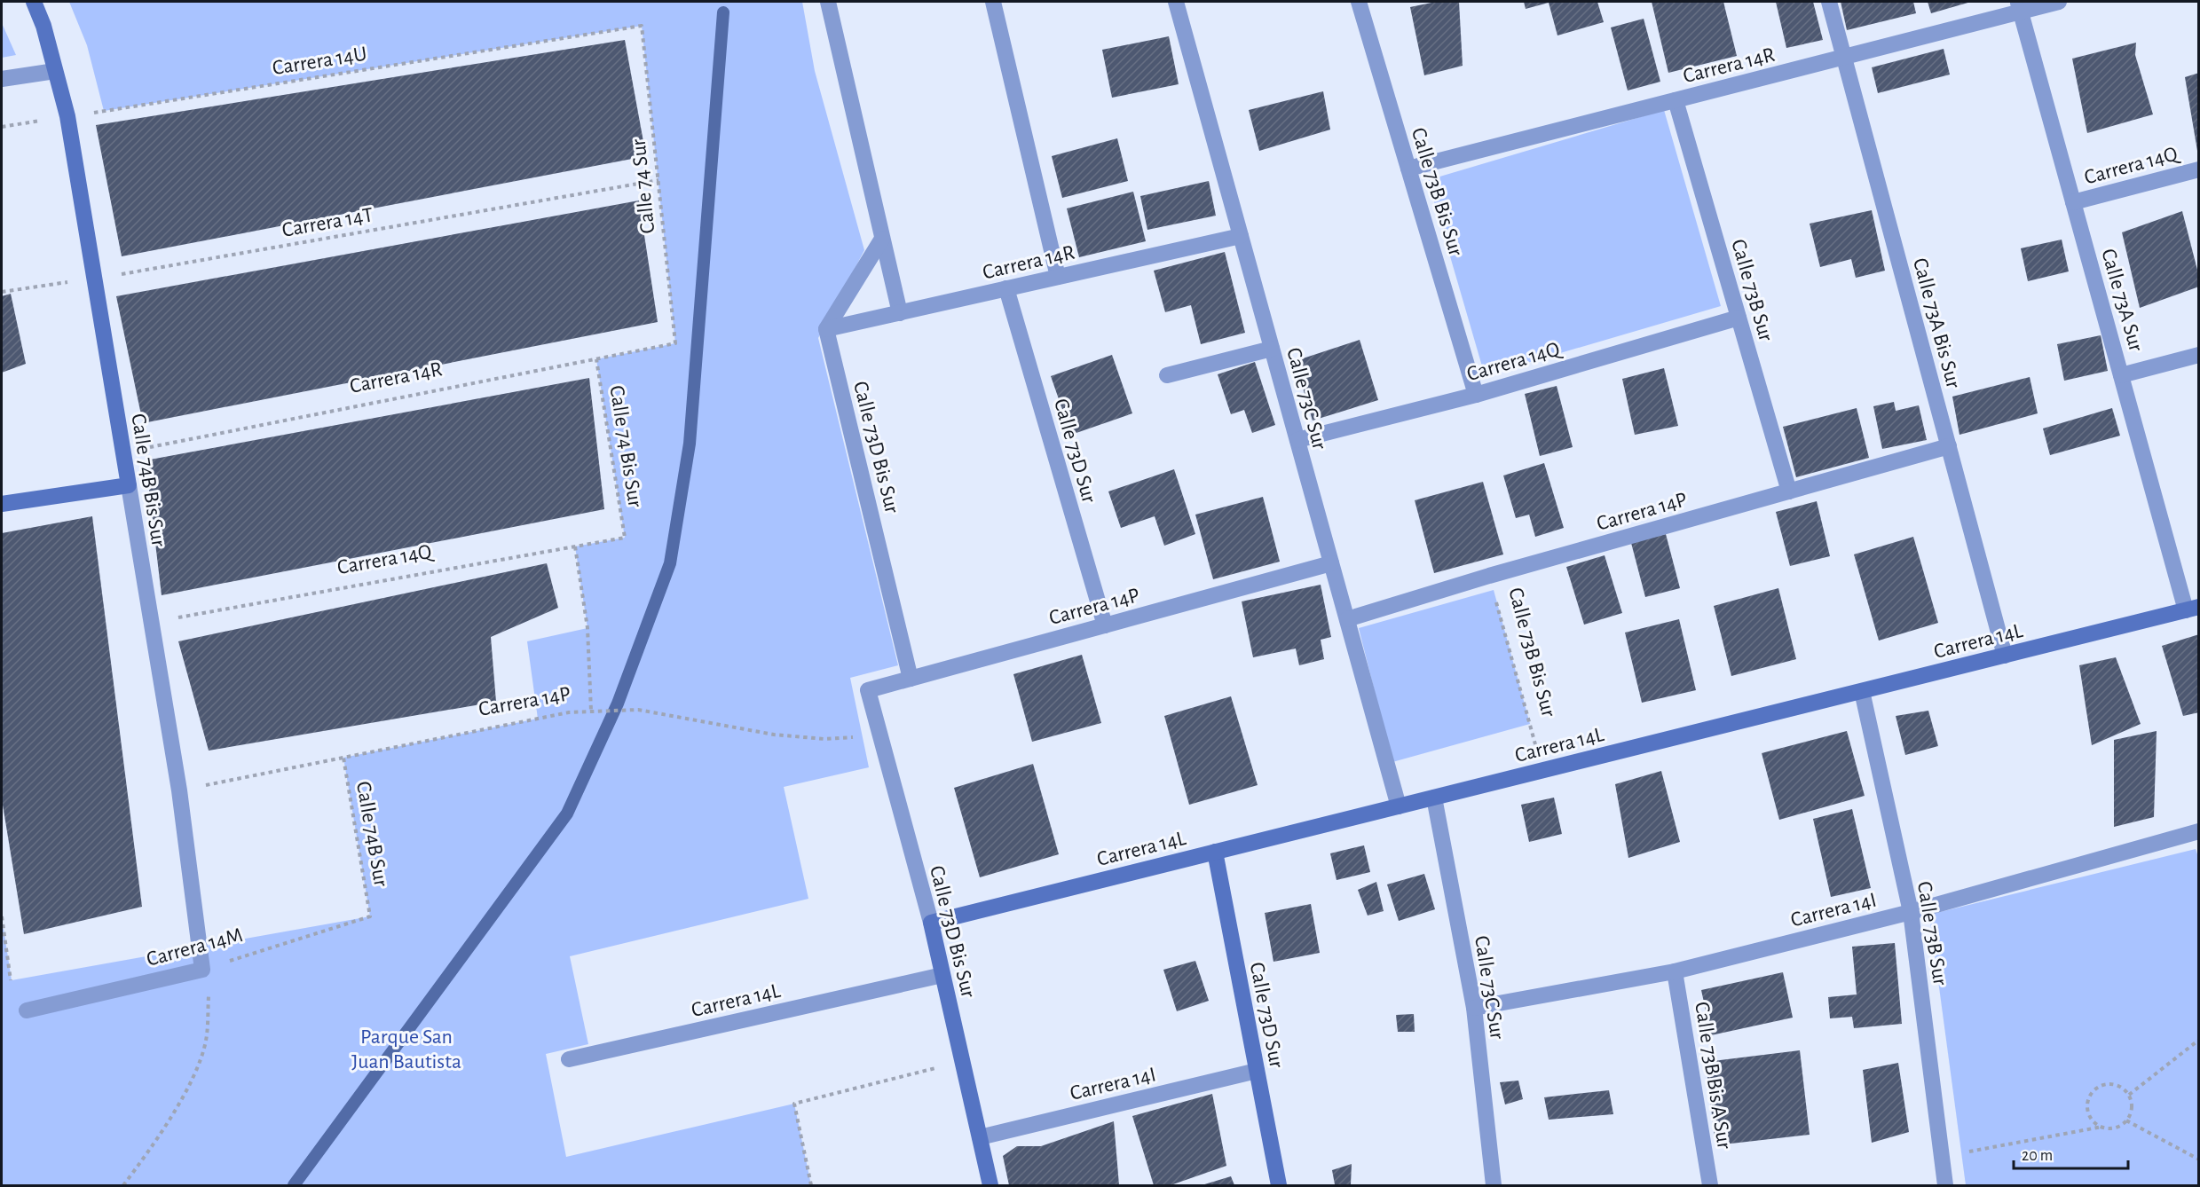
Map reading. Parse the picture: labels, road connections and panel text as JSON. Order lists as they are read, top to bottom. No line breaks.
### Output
{"streets":{"street":["Carrera 14R","Carrera 14Q","Calle 73B Bis Sur","Calle 73B Sur","Calle 73A Sur","Calle 73A Bis Sur","Calle 73C Sur","Calle 73D Bis Sur","Calle 73D Sur","Calle 74B Bis Sur","Carrera 14P","Carrera 14L","Carrera 14I","Carrera 14M","Calle 73B Bis A Sur"],"path":["Carrera 14U","Calle 74 Sur","Carrera 14T","Calle 74 Bis Sur","Calle 74B Sur"]},"crossings":[["Carrera 14U","Calle 74 Sur"],["Carrera 14U","Calle 74B Bis Sur"],["Carrera 14R","Calle 74 Sur"],["Carrera 14R","Calle 73B Bis Sur"],["Carrera 14R","Calle 73B Sur"],["Carrera 14R","Calle 73A Sur"],["Carrera 14R","Calle 73A Bis Sur"],["Carrera 14R","Calle 73C Sur"],["Carrera 14R","Calle 74 Bis Sur"],["Carrera 14R","Calle 73D Bis Sur"],["Carrera 14R","Calle 73D Sur"],["Carrera 14R","Calle 74B Bis Sur"],["Carrera 14Q","Calle 73B Bis Sur"],["Carrera 14Q","Calle 73B Sur"],["Carrera 14Q","Calle 73A Sur"],["Carrera 14Q","Calle 73C Sur"],["Carrera 14Q","Calle 74 Bis Sur"],["Carrera 14Q","Calle 74B Bis Sur"],["Calle 74 Sur","Carrera 14T"],["Calle 73B Bis Sur","Carrera 14P"],["Calle 73B Bis Sur","Carrera 14L"],["Carrera 14T","Calle 74B Bis Sur"],["Calle 73B Sur","Carrera 14P"],["Calle 73B Sur","Carrera 14L"],["Calle 73B Sur","Carrera 14I"],["Calle 73A Sur","Carrera 14L"],["Calle 73A Bis Sur","Carrera 14P"],["Calle 73A Bis Sur","Carrera 14L"],["Calle 73C Sur","Carrera 14P"],["Calle 73C Sur","Carrera 14L"],["Calle 73C Sur","Carrera 14I"],["Calle 73D Bis Sur","Carrera 14P"],["Calle 73D Bis Sur","Carrera 14L"],["Calle 73D Bis Sur","Carrera 14I"],["Calle 73D Sur","Carrera 14P"],["Calle 73D Sur","Carrera 14L"],["Calle 73D Sur","Carrera 14I"],["Calle 74B Bis Sur","Carrera 14P"],["Calle 74B Bis Sur","Carrera 14M"],["Carrera 14P","Calle 74B Sur"],["Calle 74B Sur","Carrera 14M"],["Carrera 14I","Calle 73B Bis A Sur"]],"parks":["Parque San Juan Bautista"],"scale_bar":"20 m"}
